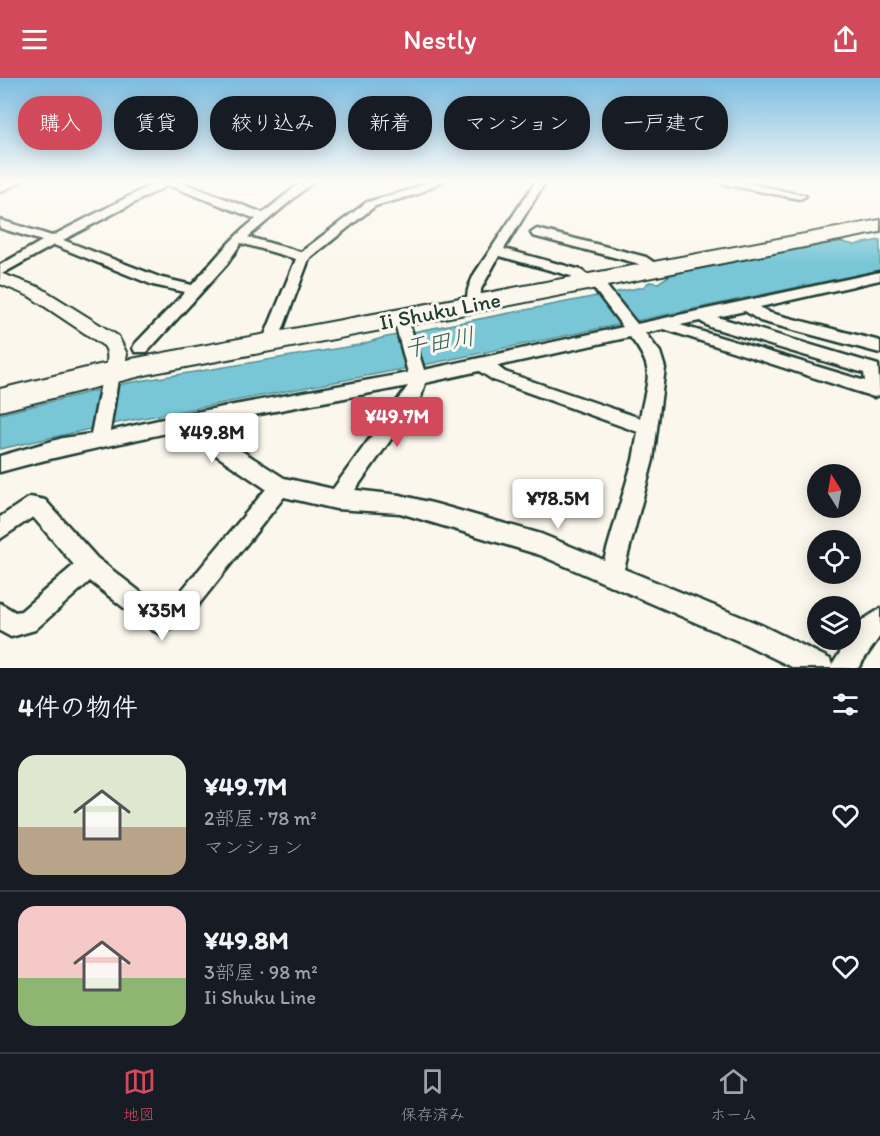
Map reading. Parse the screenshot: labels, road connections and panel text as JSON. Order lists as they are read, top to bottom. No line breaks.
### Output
{"streets":{"main road":["Ii Shuku Line"]},"water":["干田川"],"north":"top","page":{"header":"Nestly","chip":["購入","賃貸","絞り込み","新着","マンション","一戸建て"],"price":["¥49.7M","¥49.8M","¥78.5M","¥35M"],"heading":"4件の物件","list":[{"name":"¥49.7M","note":"2部屋 · 78 m² · マンション"},{"name":"¥49.8M","note":"3部屋 · 98 m² · Ii Shuku Line"}],"tabs":["地図","保存済み","ホーム"]}}
